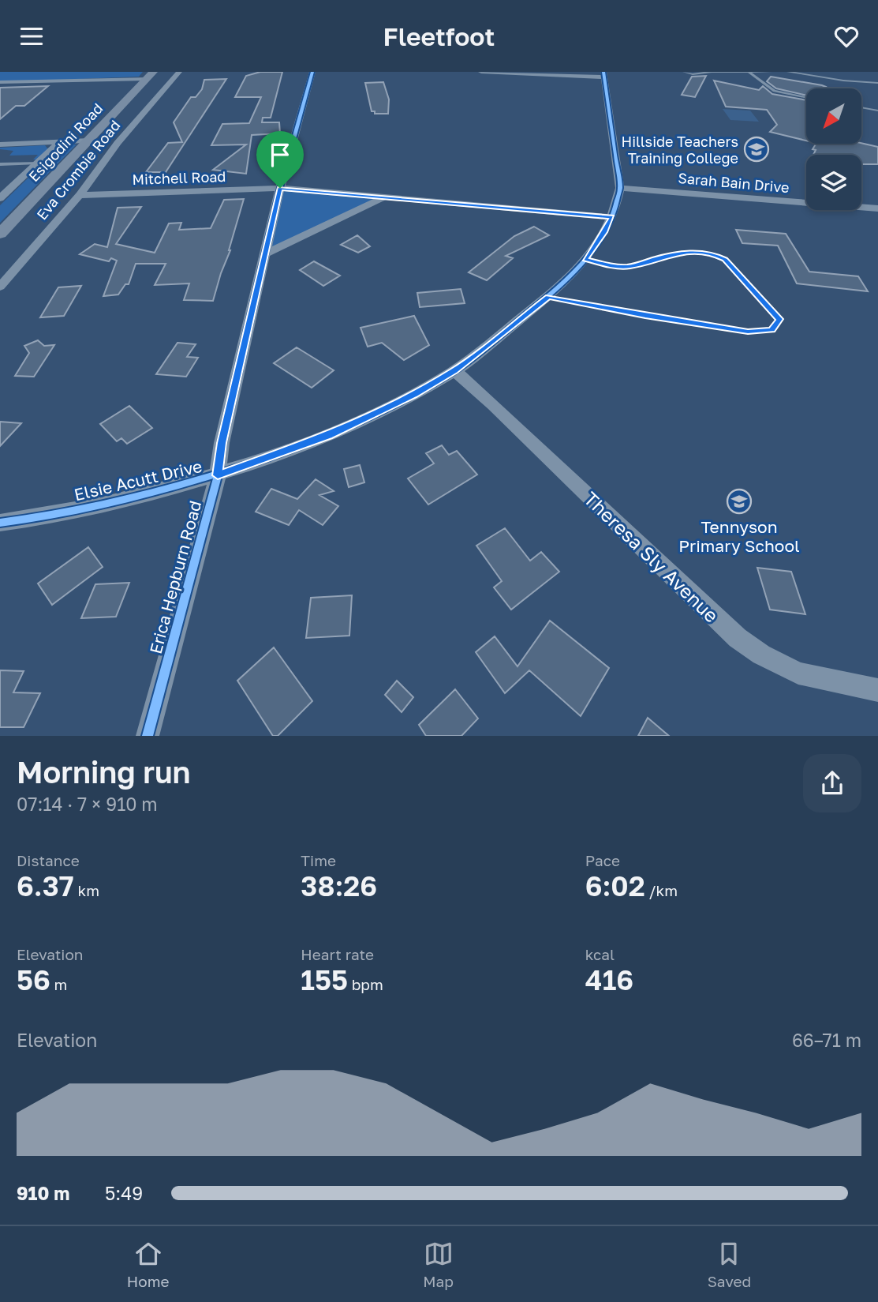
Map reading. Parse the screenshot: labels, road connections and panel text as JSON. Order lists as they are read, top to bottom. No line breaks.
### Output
{"streets":{"main road":["Esigodini Road"],"street":["Eva Crombie Road","Mitchell Road","Sarah Bain Drive","Elsie Acutt Drive","Theresa Sly Avenue","Erica Hepburn Road"]},"crossings":[["Eva Crombie Road","Mitchell Road"],["Mitchell Road","Elsie Acutt Drive"],["Mitchell Road","Erica Hepburn Road"],["Sarah Bain Drive","Elsie Acutt Drive"],["Elsie Acutt Drive","Theresa Sly Avenue"],["Elsie Acutt Drive","Erica Hepburn Road"]],"places":{"school or university":["Hillside Teachers Training College","Tennyson Primary School"]},"north":"bottom left","page":{"header":"Fleetfoot","heading":["Morning run","07:14 · 7 × 910 m"],"stats":[["Distance","6.37 km"],["Time","38:26"],["Pace","6:02 /km"],["Elevation","56 m"],["Heart rate","155 bpm"],["kcal","416"]],"chart":["Elevation","66–71 m"],"list":[{"name":"910 m","note":"5:49"}],"tabs":["Home","Map","Saved"]}}
